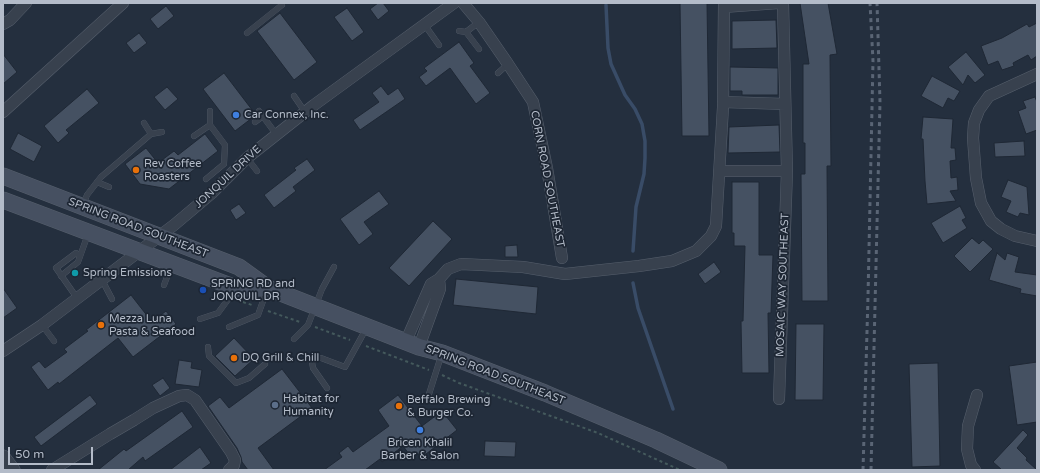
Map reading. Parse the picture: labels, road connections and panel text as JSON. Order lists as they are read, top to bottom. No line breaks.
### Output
{"streets":{"main road":["SPRING ROAD SOUTHEAST"],"street":["JONQUIL DRIVE","CORN ROAD SOUTHEAST","MOSAIC WAY SOUTHEAST"]},"crossings":[["JONQUIL DRIVE","SPRING ROAD SOUTHEAST"],["SPRING ROAD SOUTHEAST","MOSAIC WAY SOUTHEAST"]],"places":["Car Connex, Inc.","Rev Coffee Roasters","Spring Emissions","SPRING RD and JONQUIL DR","Mezza Luna Pasta & Seafood","DQ Grill & Chill","Habitat for Humanity","Beffalo Brewing & Burger Co.","Bricen Khalil Barber & Salon"],"scale_bar":"50 m"}
